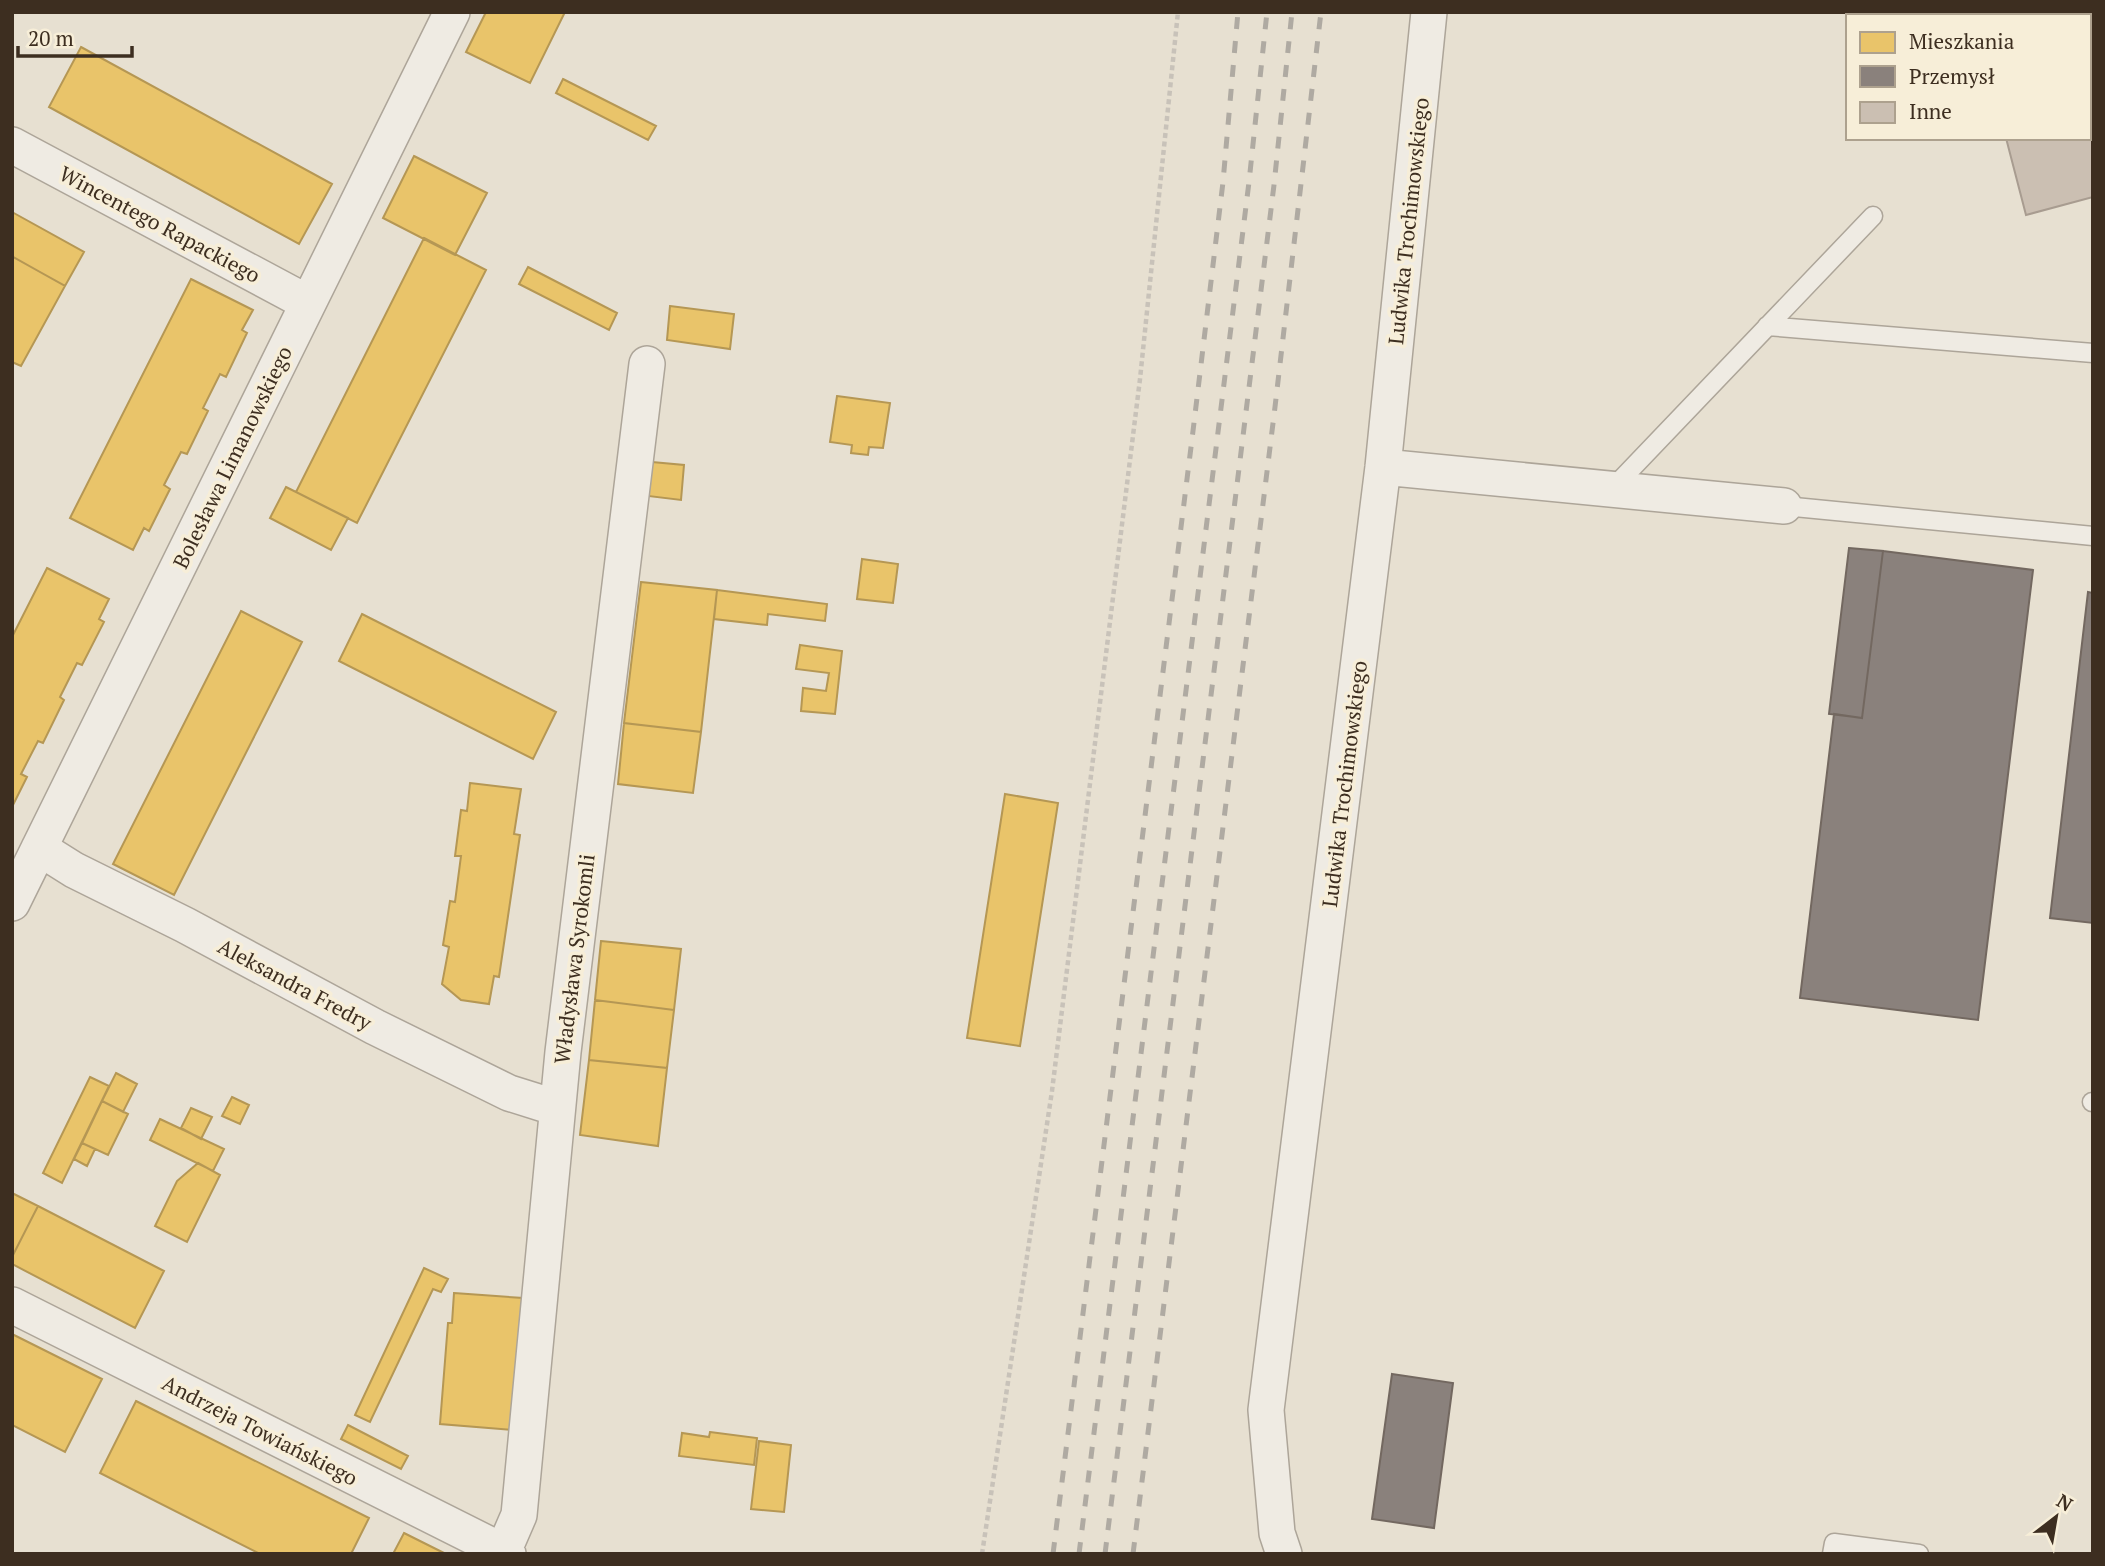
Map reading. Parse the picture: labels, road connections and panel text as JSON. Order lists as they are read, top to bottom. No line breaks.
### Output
{"streets":{"street":["Ludwika Trochimowskiego","Wincentego Rapackiego","Bolesława Limanowskiego","Władysława Syrokomli","Aleksandra Fredry","Andrzeja Towiańskiego"]},"crossings":[["Wincentego Rapackiego","Bolesława Limanowskiego"],["Bolesława Limanowskiego","Aleksandra Fredry"],["Władysława Syrokomli","Aleksandra Fredry"],["Władysława Syrokomli","Andrzeja Towiańskiego"]],"legend":["Mieszkania","Przemysł","Inne"],"scale_bar":"20 m","north":"top right"}
